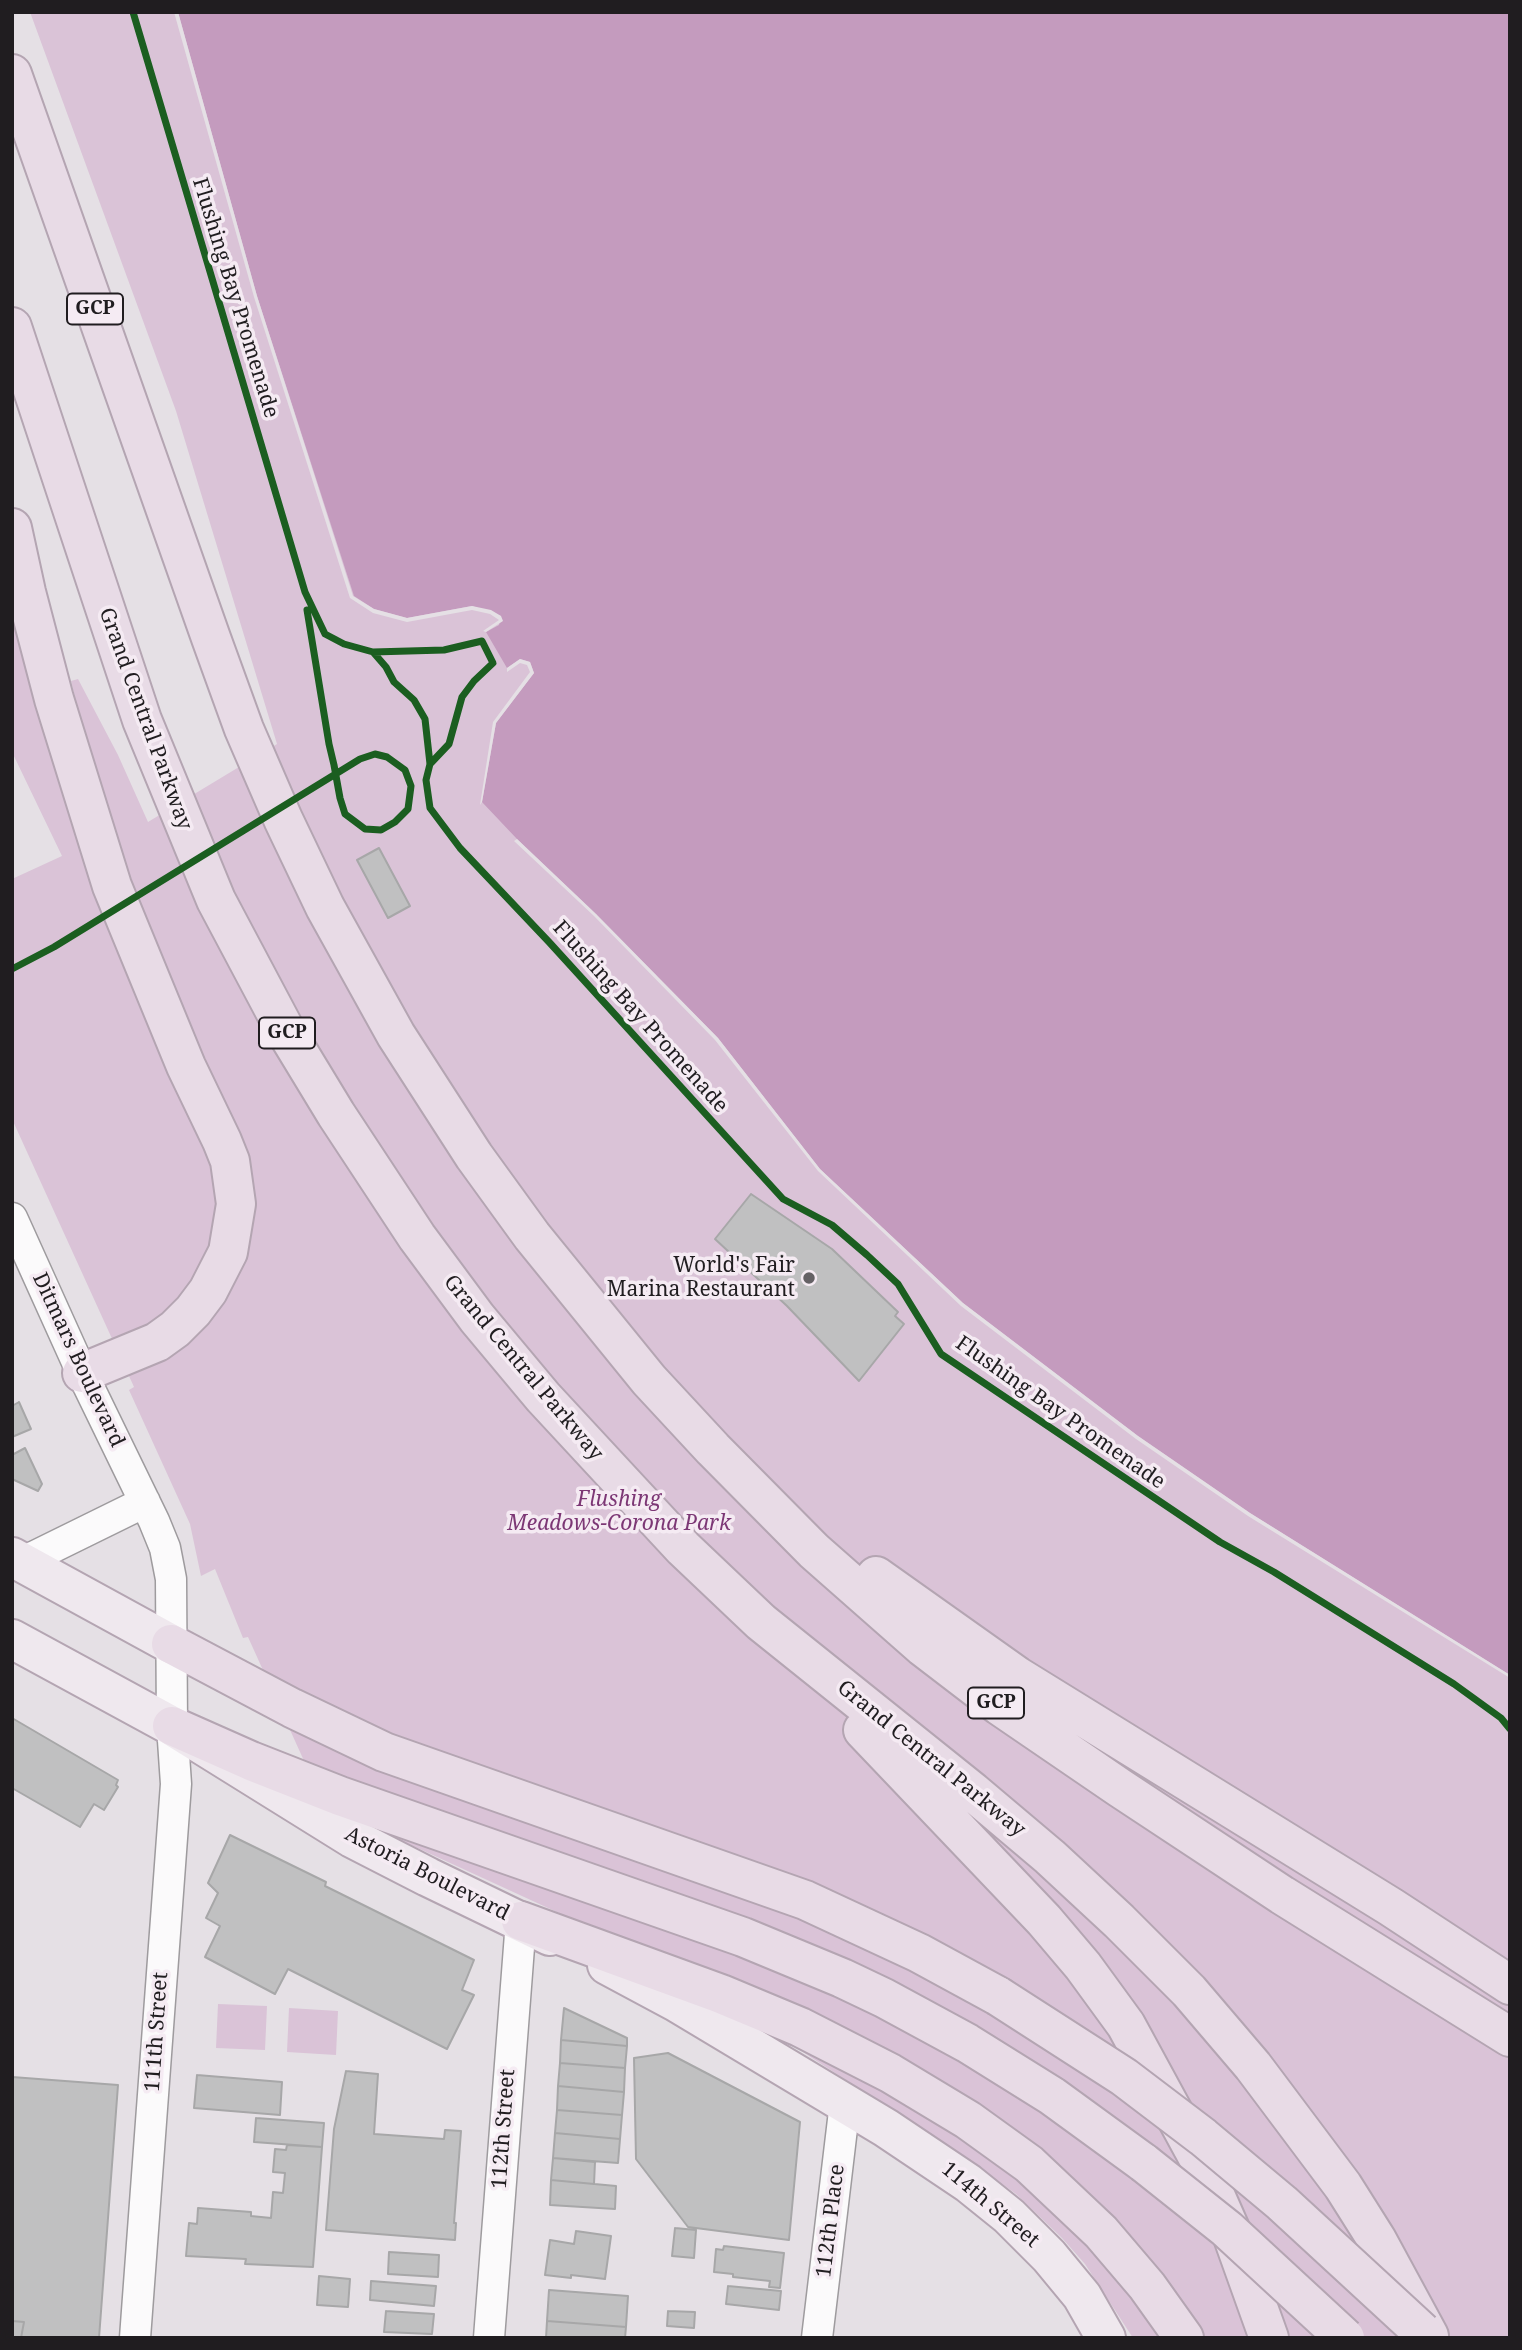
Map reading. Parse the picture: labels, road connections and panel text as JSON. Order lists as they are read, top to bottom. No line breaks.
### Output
{"streets":{"highway":["GCP","Grand Central Parkway"],"main road":["Astoria Boulevard","114th Street"],"street":["Ditmars Boulevard","111th Street","112th Street","112th Place"],"cycle path":["Flushing Bay Promenade"]},"crossings":[["Ditmars Boulevard","Astoria Boulevard"],["Ditmars Boulevard","111th Street"],["Astoria Boulevard","111th Street"],["Astoria Boulevard","112th Street"],["Astoria Boulevard","114th Street"],["Astoria Boulevard","112th Place"],["114th Street","112th Place"]],"parks":["Flushing Meadows-Corona Park"],"places":["World's Fair Marina Restaurant"]}
